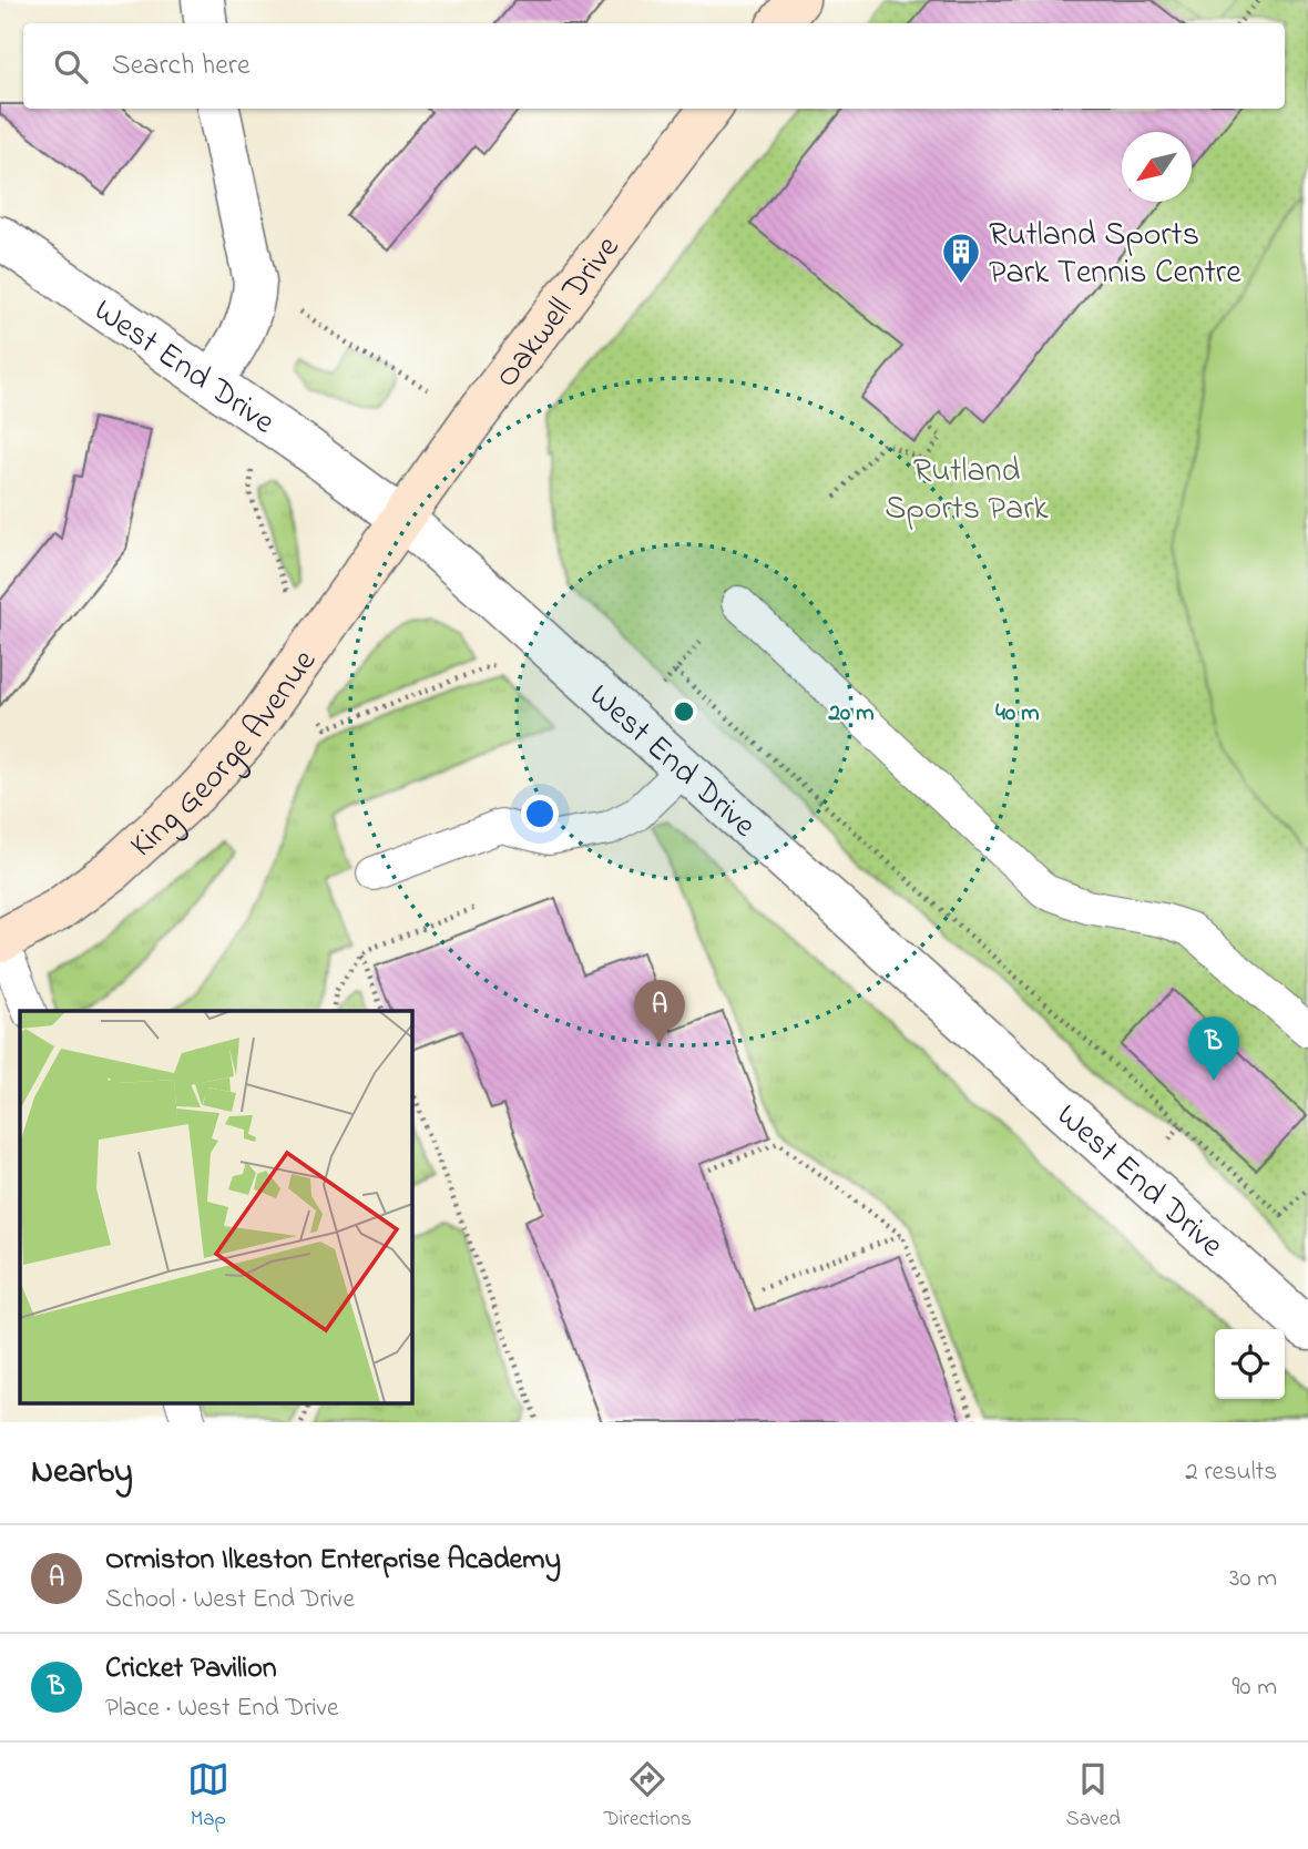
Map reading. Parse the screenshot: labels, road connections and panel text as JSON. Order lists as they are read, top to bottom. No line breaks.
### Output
{"streets":{"main road":["Oakwell Drive","King George Avenue"],"street":["West End Drive"]},"crossings":[["Oakwell Drive","West End Drive"],["Oakwell Drive","King George Avenue"],["West End Drive","King George Avenue"]],"parks":["Rutland Sports Park"],"places":{"building":["Rutland Sports Park Tennis Centre"]},"north":"bottom left","page":{"search":"Search here","pins":["A","B"],"heading":["Nearby","2 results"],"list":[{"mark":"A","name":"Ormiston Ilkeston Enterprise Academy","note":"School · West End Drive","value":"30 m"},{"mark":"B","name":"Cricket Pavilion","note":"Place · West End Drive","value":"90 m"}],"nav":["Map","Directions","Saved"]},"rings":["20 m","40 m"]}
